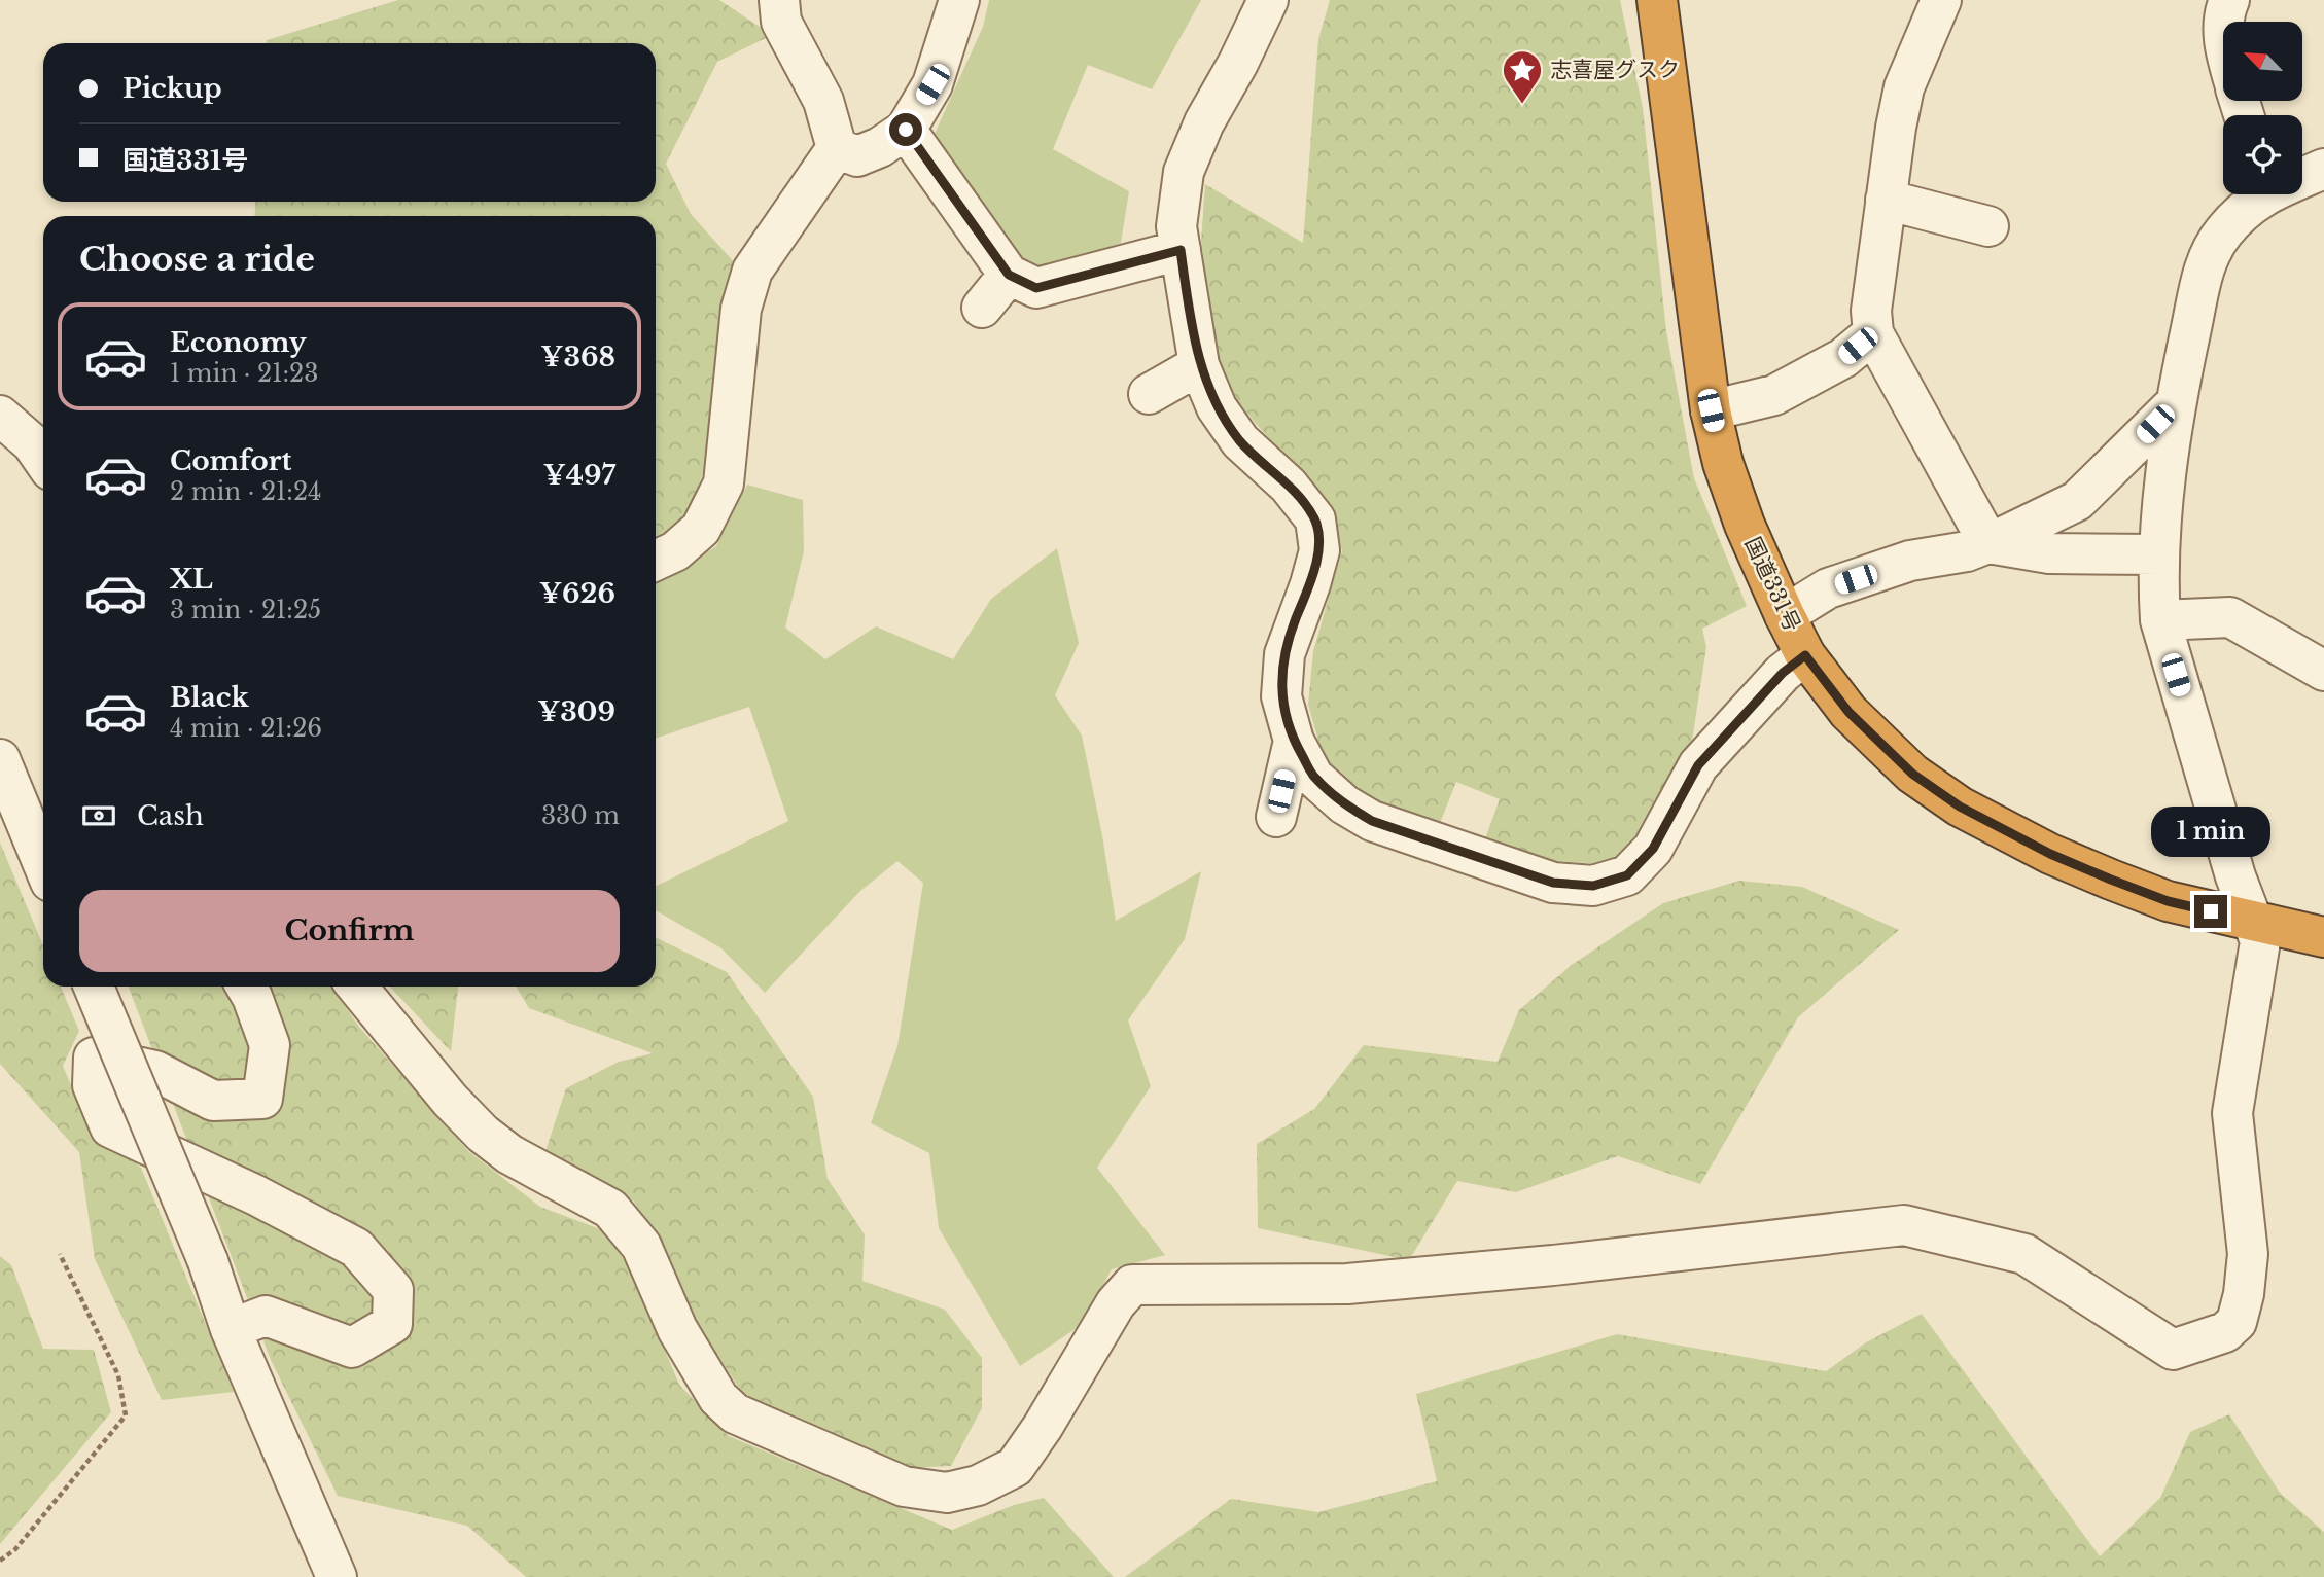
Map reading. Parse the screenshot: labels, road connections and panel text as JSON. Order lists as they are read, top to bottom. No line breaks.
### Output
{"streets":{"highway":["国道331号"]},"places":{"place":["志喜屋グスク"]},"north":"top left","page":{"banner":["Pickup","国道331号"],"heading":"Choose a ride","list":[{"name":"Economy","note":"1 min · 21:23","value":"¥368"},{"name":"Comfort","note":"2 min · 21:24","value":"¥497"},{"name":"XL","note":"3 min · 21:25","value":"¥626"},{"name":"Black","note":"4 min · 21:26","value":"¥309"}],"pay":["Cash","330 m"],"bubble":"1 min","buttons":"Confirm"}}
